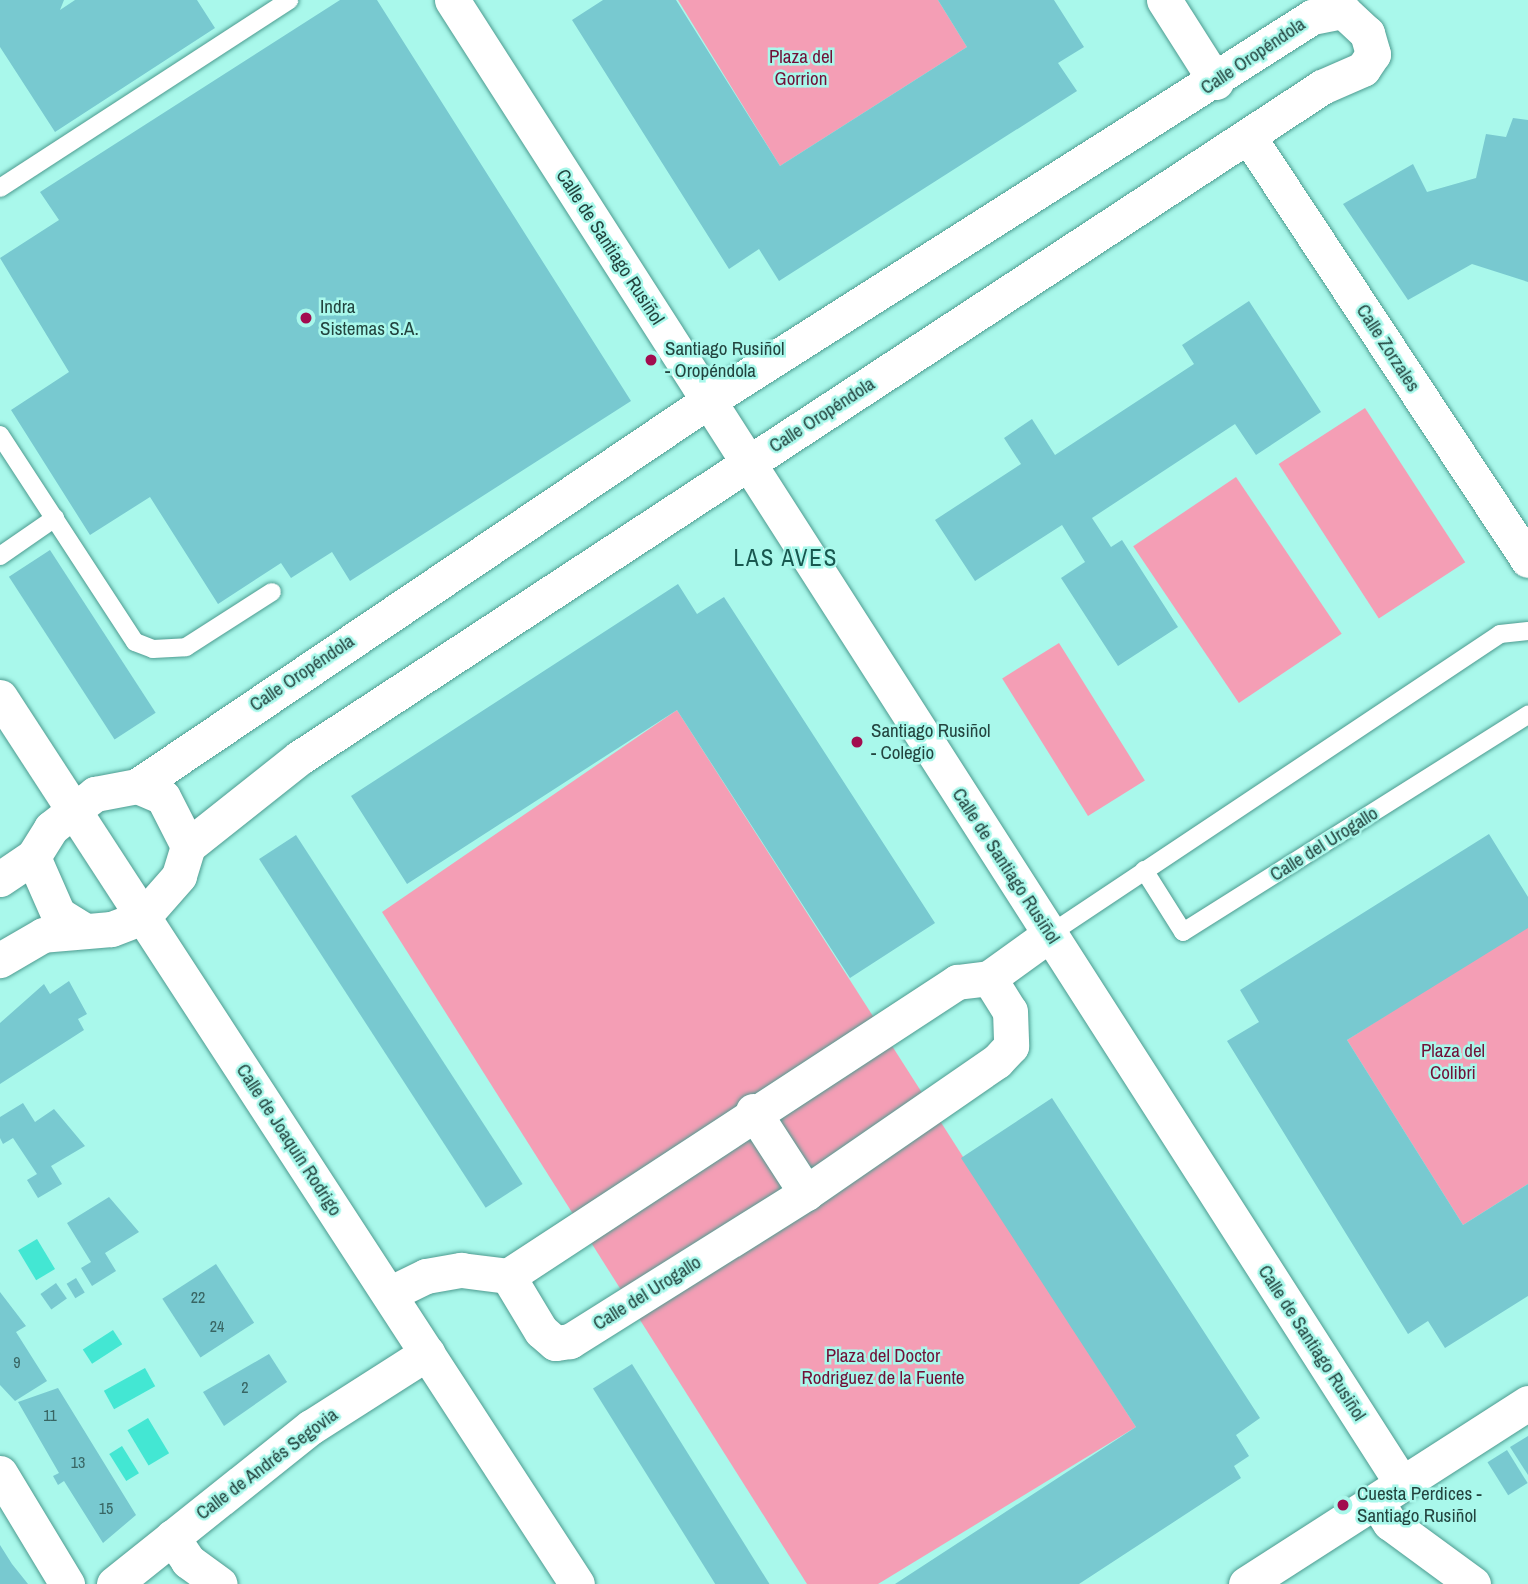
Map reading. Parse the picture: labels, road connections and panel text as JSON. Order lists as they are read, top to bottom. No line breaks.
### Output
{"streets":{"street":["Calle Oropéndola","Calle de Santiago Rusiñol","Calle Zorzales","Calle del Urogallo","Calle de Joaquín Rodrigo","Calle de Andrés Segovia"]},"crossings":[["Calle Oropéndola","Calle de Santiago Rusiñol"],["Calle Oropéndola","Calle Zorzales"],["Calle Oropéndola","Calle de Joaquín Rodrigo"],["Calle de Joaquín Rodrigo","Calle de Andrés Segovia"]],"districts":["LAS AVES"],"parks":["Plaza del Gorrion","Plaza del Colibri","Plaza del Doctor Rodriguez de la Fuente"],"places":["Indra Sistemas S.A.","Santiago Rusiñol - Oropéndola","Santiago Rusiñol - Colegio","Cuesta Perdices - Santiago Rusiñol"],"house_numbers":["22","24","9","2","11","13","15"]}
